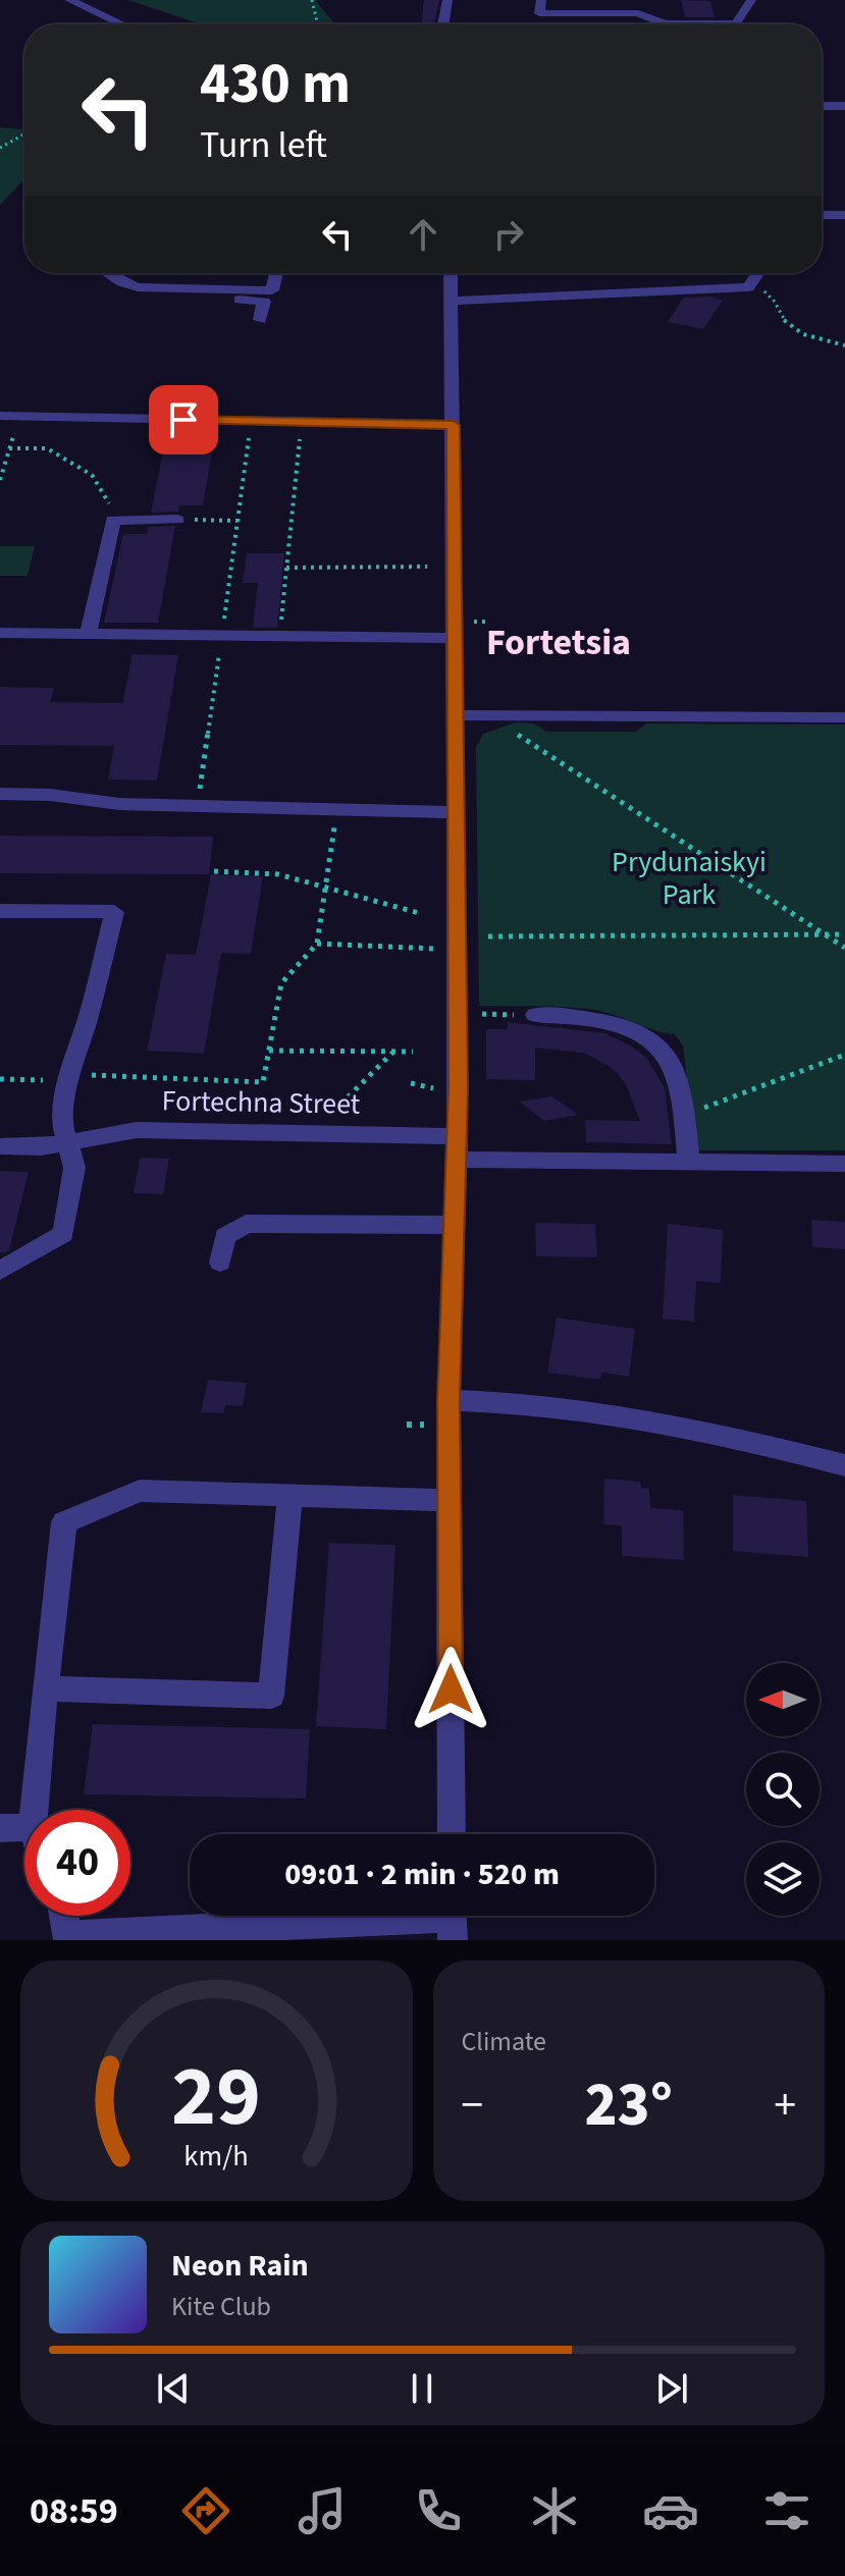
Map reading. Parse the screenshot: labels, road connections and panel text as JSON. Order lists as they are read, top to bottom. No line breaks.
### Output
{"streets":{"street":["Fortechna Street"]},"districts":["Fortetsia"],"parks":["Prydunaiskyi Park"],"north":"left","page":{"turn":["430 m","Turn left"],"limit":"40","trip":"09:01 · 2 min · 520 m","tile":"Climate","heat":["−","23°","+"],"song":["Neon Rain","Kite Club"],"tabs":"08:59","gauge":["29","km/h"]}}
